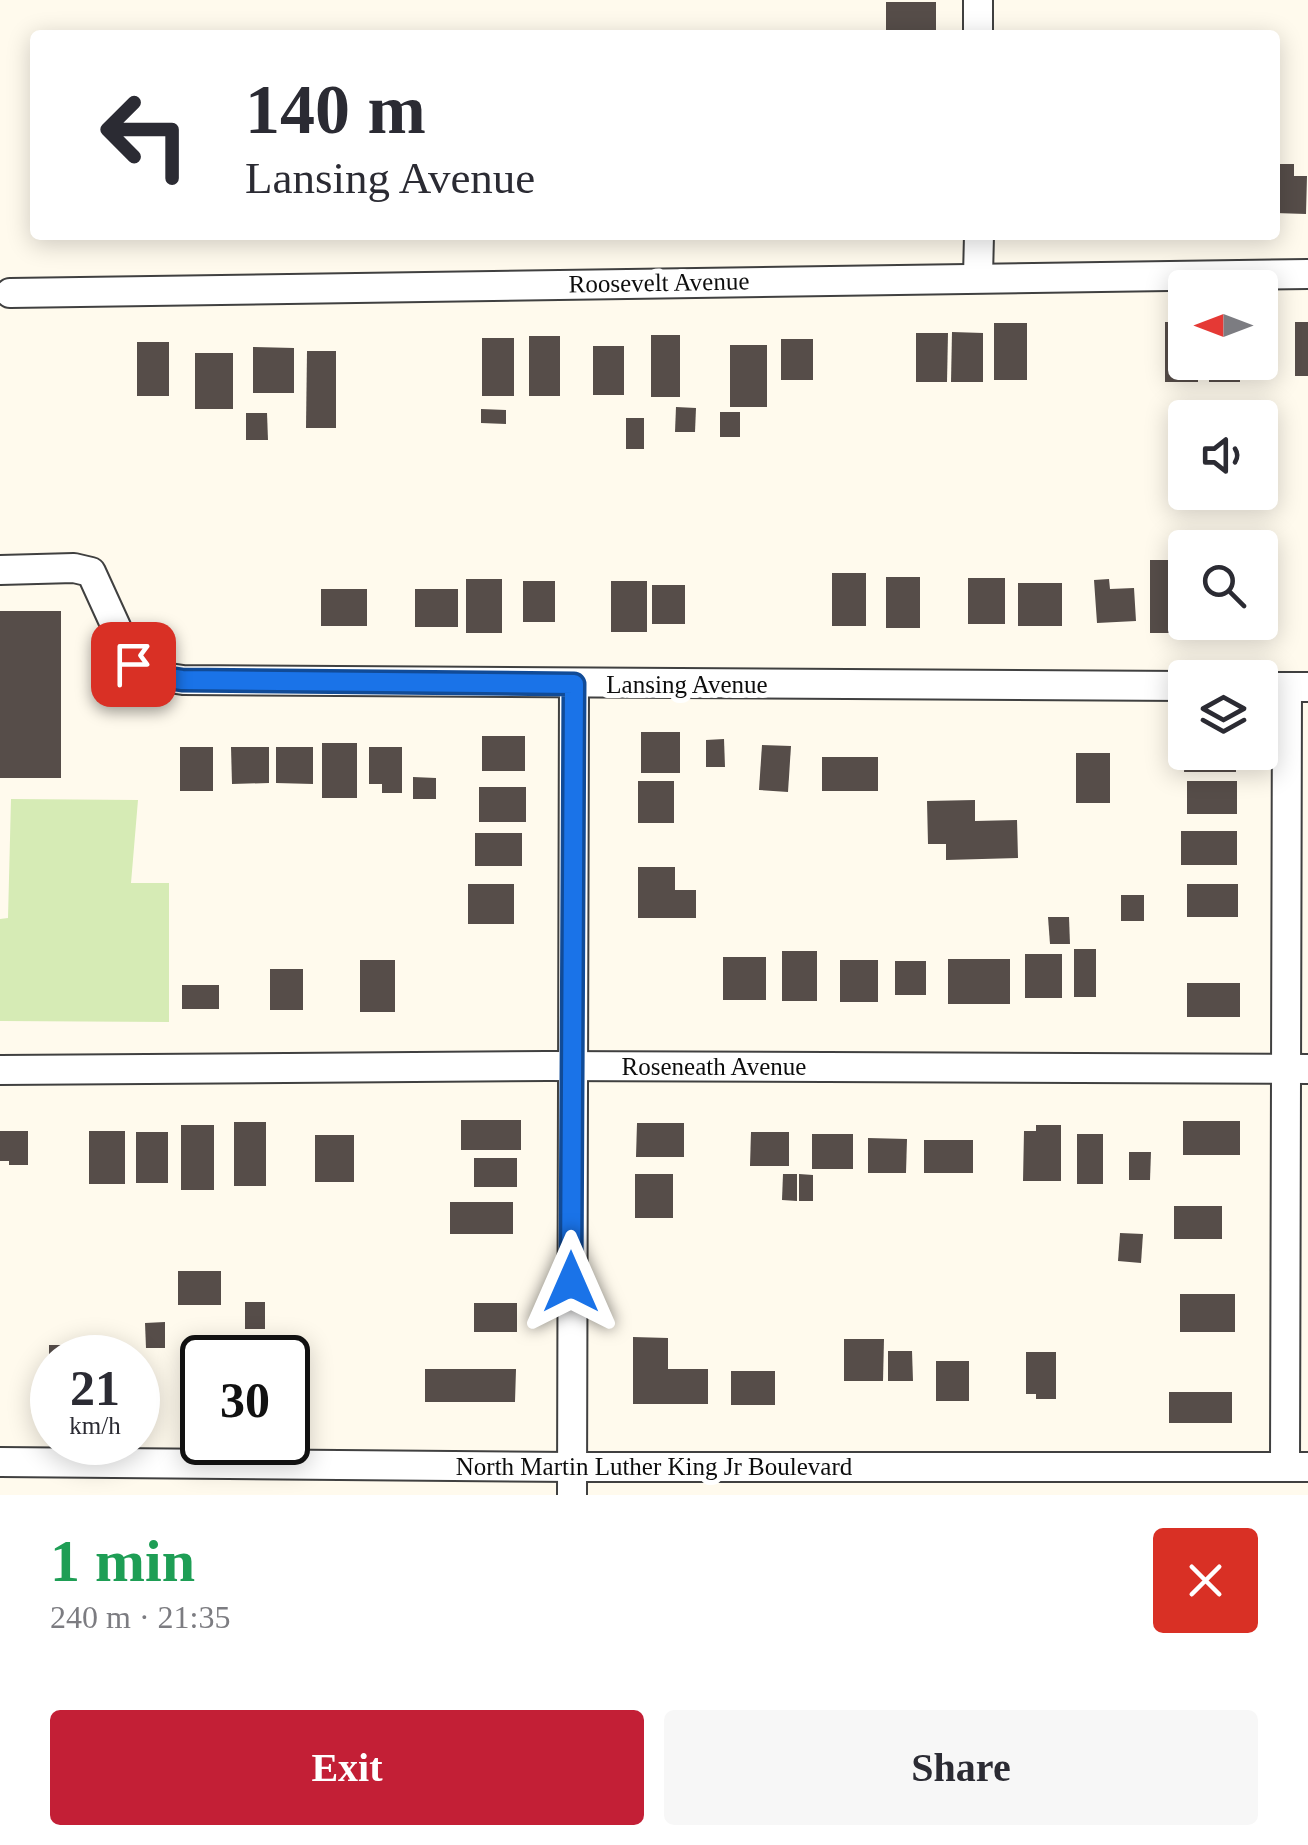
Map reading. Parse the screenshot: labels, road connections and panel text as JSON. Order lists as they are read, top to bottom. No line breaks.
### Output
{"streets":{"street":["Roosevelt Avenue","Lansing Avenue","Roseneath Avenue","North Martin Luther King Jr Boulevard"]},"north":"left","page":{"turn":["140 m","Lansing Avenue"],"speed":"21 km/h","limit":"30","heading":["1 min","240 m · 21:35"],"buttons":["Exit","Share"]}}
